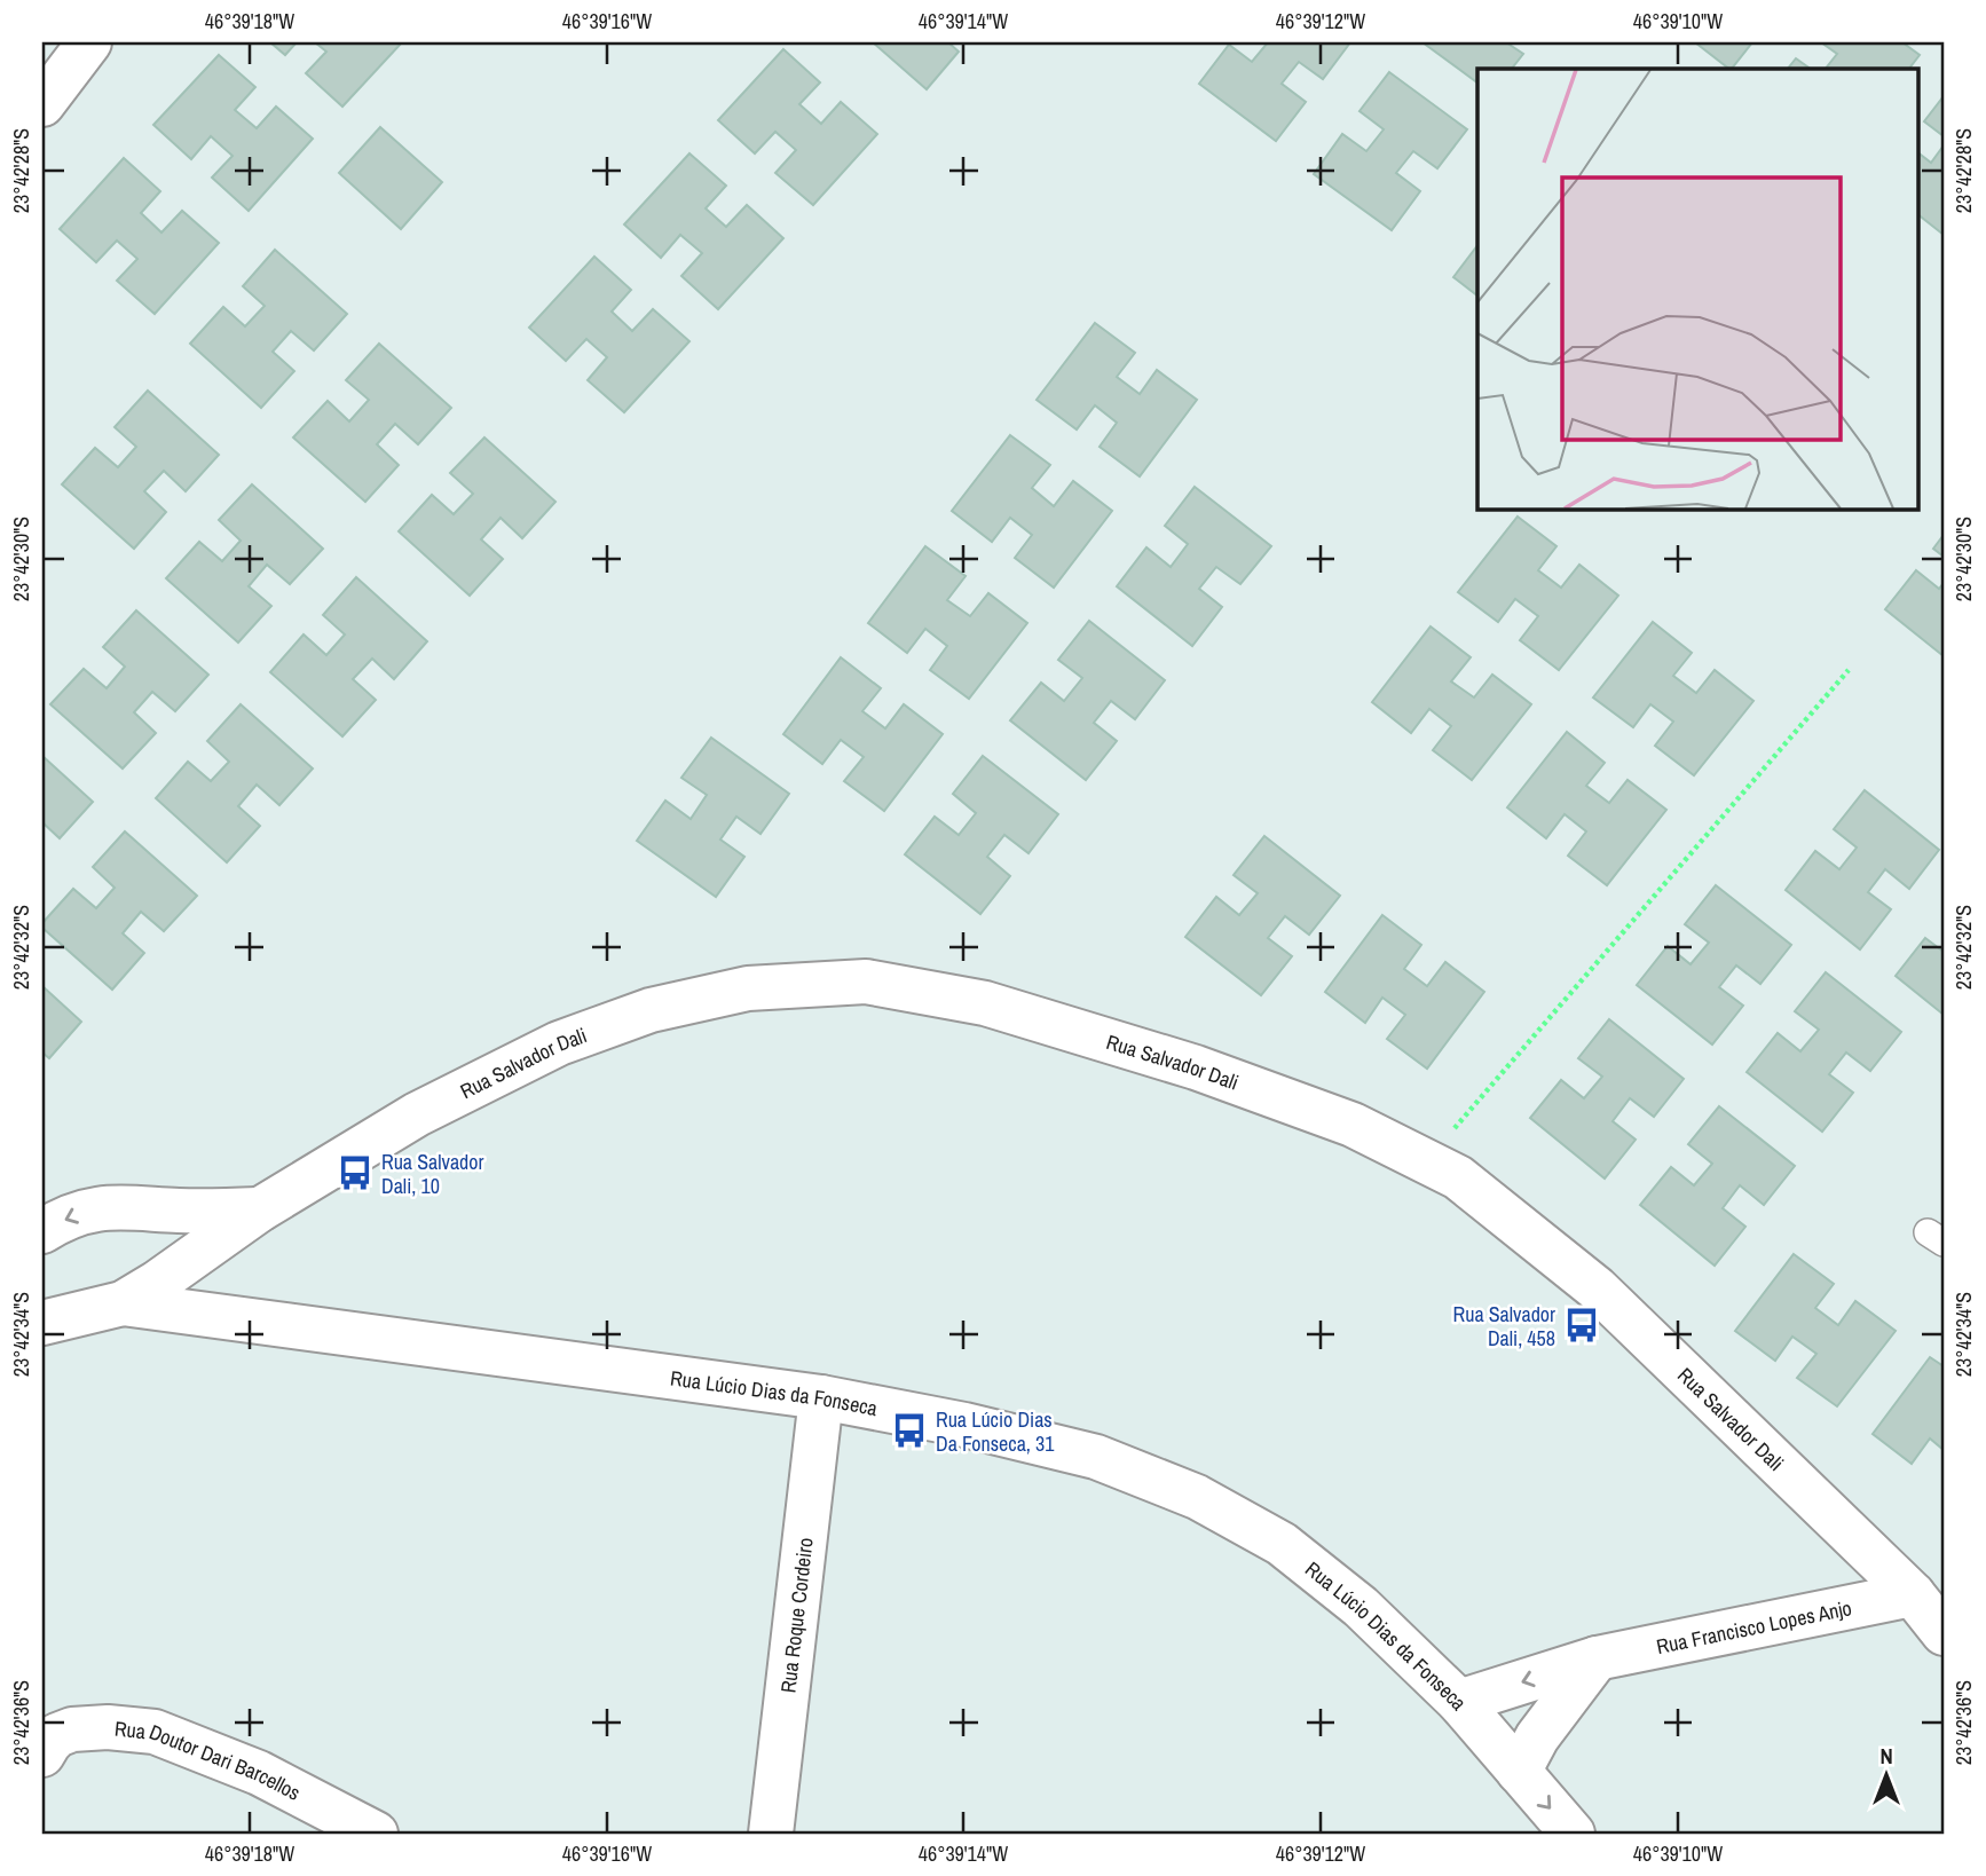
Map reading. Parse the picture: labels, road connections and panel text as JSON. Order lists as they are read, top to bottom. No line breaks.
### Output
{"streets":{"street":["Rua Salvador Dali","Rua Lúcio Dias da Fonseca","Rua Roque Cordeiro","Rua Francisco Lopes Anjo","Rua Doutor Dari Barcellos"]},"crossings":[["Rua Salvador Dali","Rua Lúcio Dias da Fonseca"],["Rua Salvador Dali","Rua Francisco Lopes Anjo"],["Rua Lúcio Dias da Fonseca","Rua Roque Cordeiro"],["Rua Lúcio Dias da Fonseca","Rua Francisco Lopes Anjo"]],"places":{"bus stop":["Rua Salvador Dali, 10","Rua Salvador Dali, 458","Rua Lúcio Dias Da Fonseca, 31"]},"north":"top","coordinates":["46°39'18\"W","46°39'16\"W","46°39'14\"W","46°39'12\"W","46°39'10\"W","23°42'28\"S","23°42'30\"S","23°42'32\"S","23°42'34\"S","23°42'36\"S"]}
